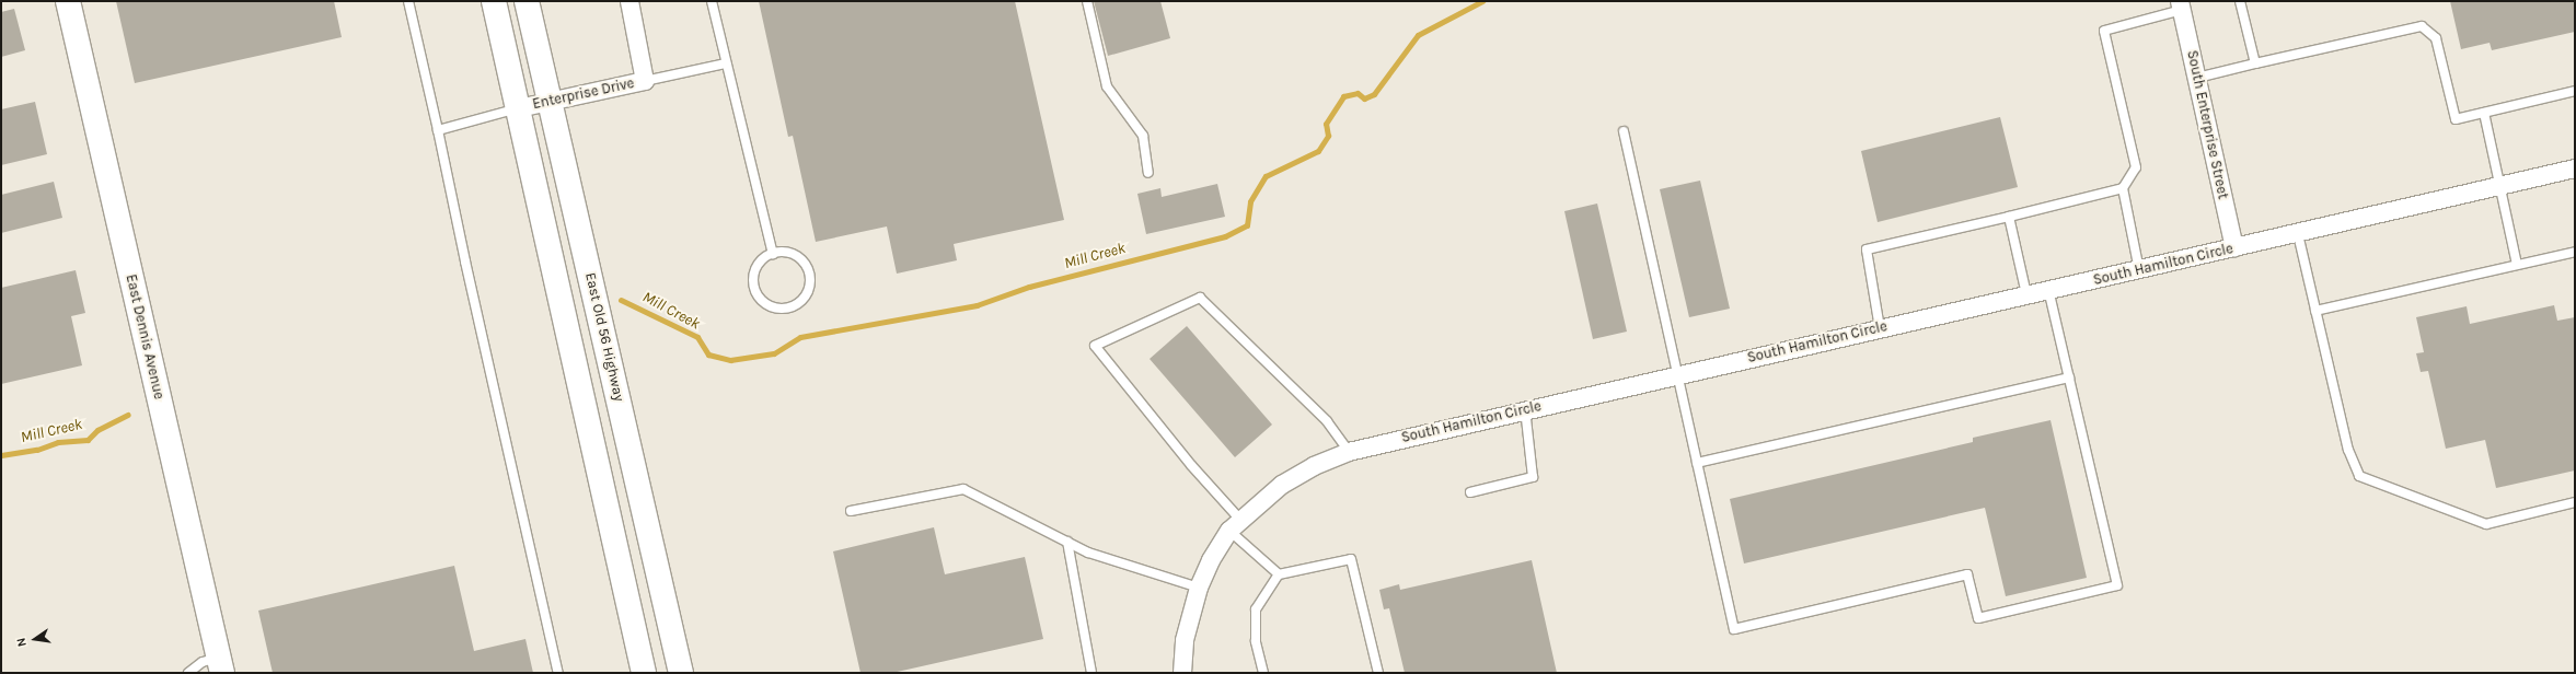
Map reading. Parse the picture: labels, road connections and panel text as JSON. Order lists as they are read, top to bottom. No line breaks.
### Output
{"streets":{"main road":["East Dennis Avenue","East Old 56 Highway"],"street":["Enterprise Drive","South Enterprise Street","South Hamilton Circle"]},"crossings":[["Enterprise Drive","East Old 56 Highway"],["South Enterprise Street","South Hamilton Circle"]],"water":["Mill Creek"],"north":"left"}
